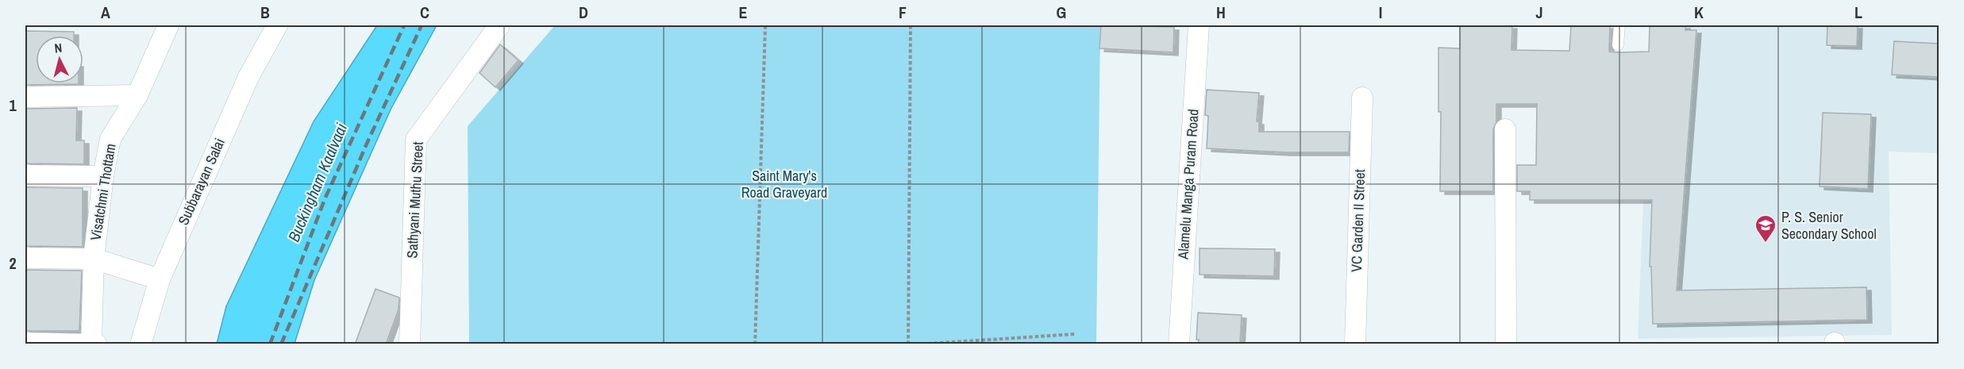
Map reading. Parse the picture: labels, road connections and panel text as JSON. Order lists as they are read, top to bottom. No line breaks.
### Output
{"streets":{"street":["Subbarayan Salai","Alamelu Manga Puram Road","Visatchmi Thottam","Sathyani Muthu Street","VC Garden II Street"]},"water":["Buckingham Kaalvaai"],"parks":["Saint Mary's Road Graveyard"],"places":{"school or university":["P. S. Senior Secondary School"]},"north":"top","grid":{"columns":["A","B","C","D","E","F","G","H","I","J","K","L"],"rows":["1","2"]}}
